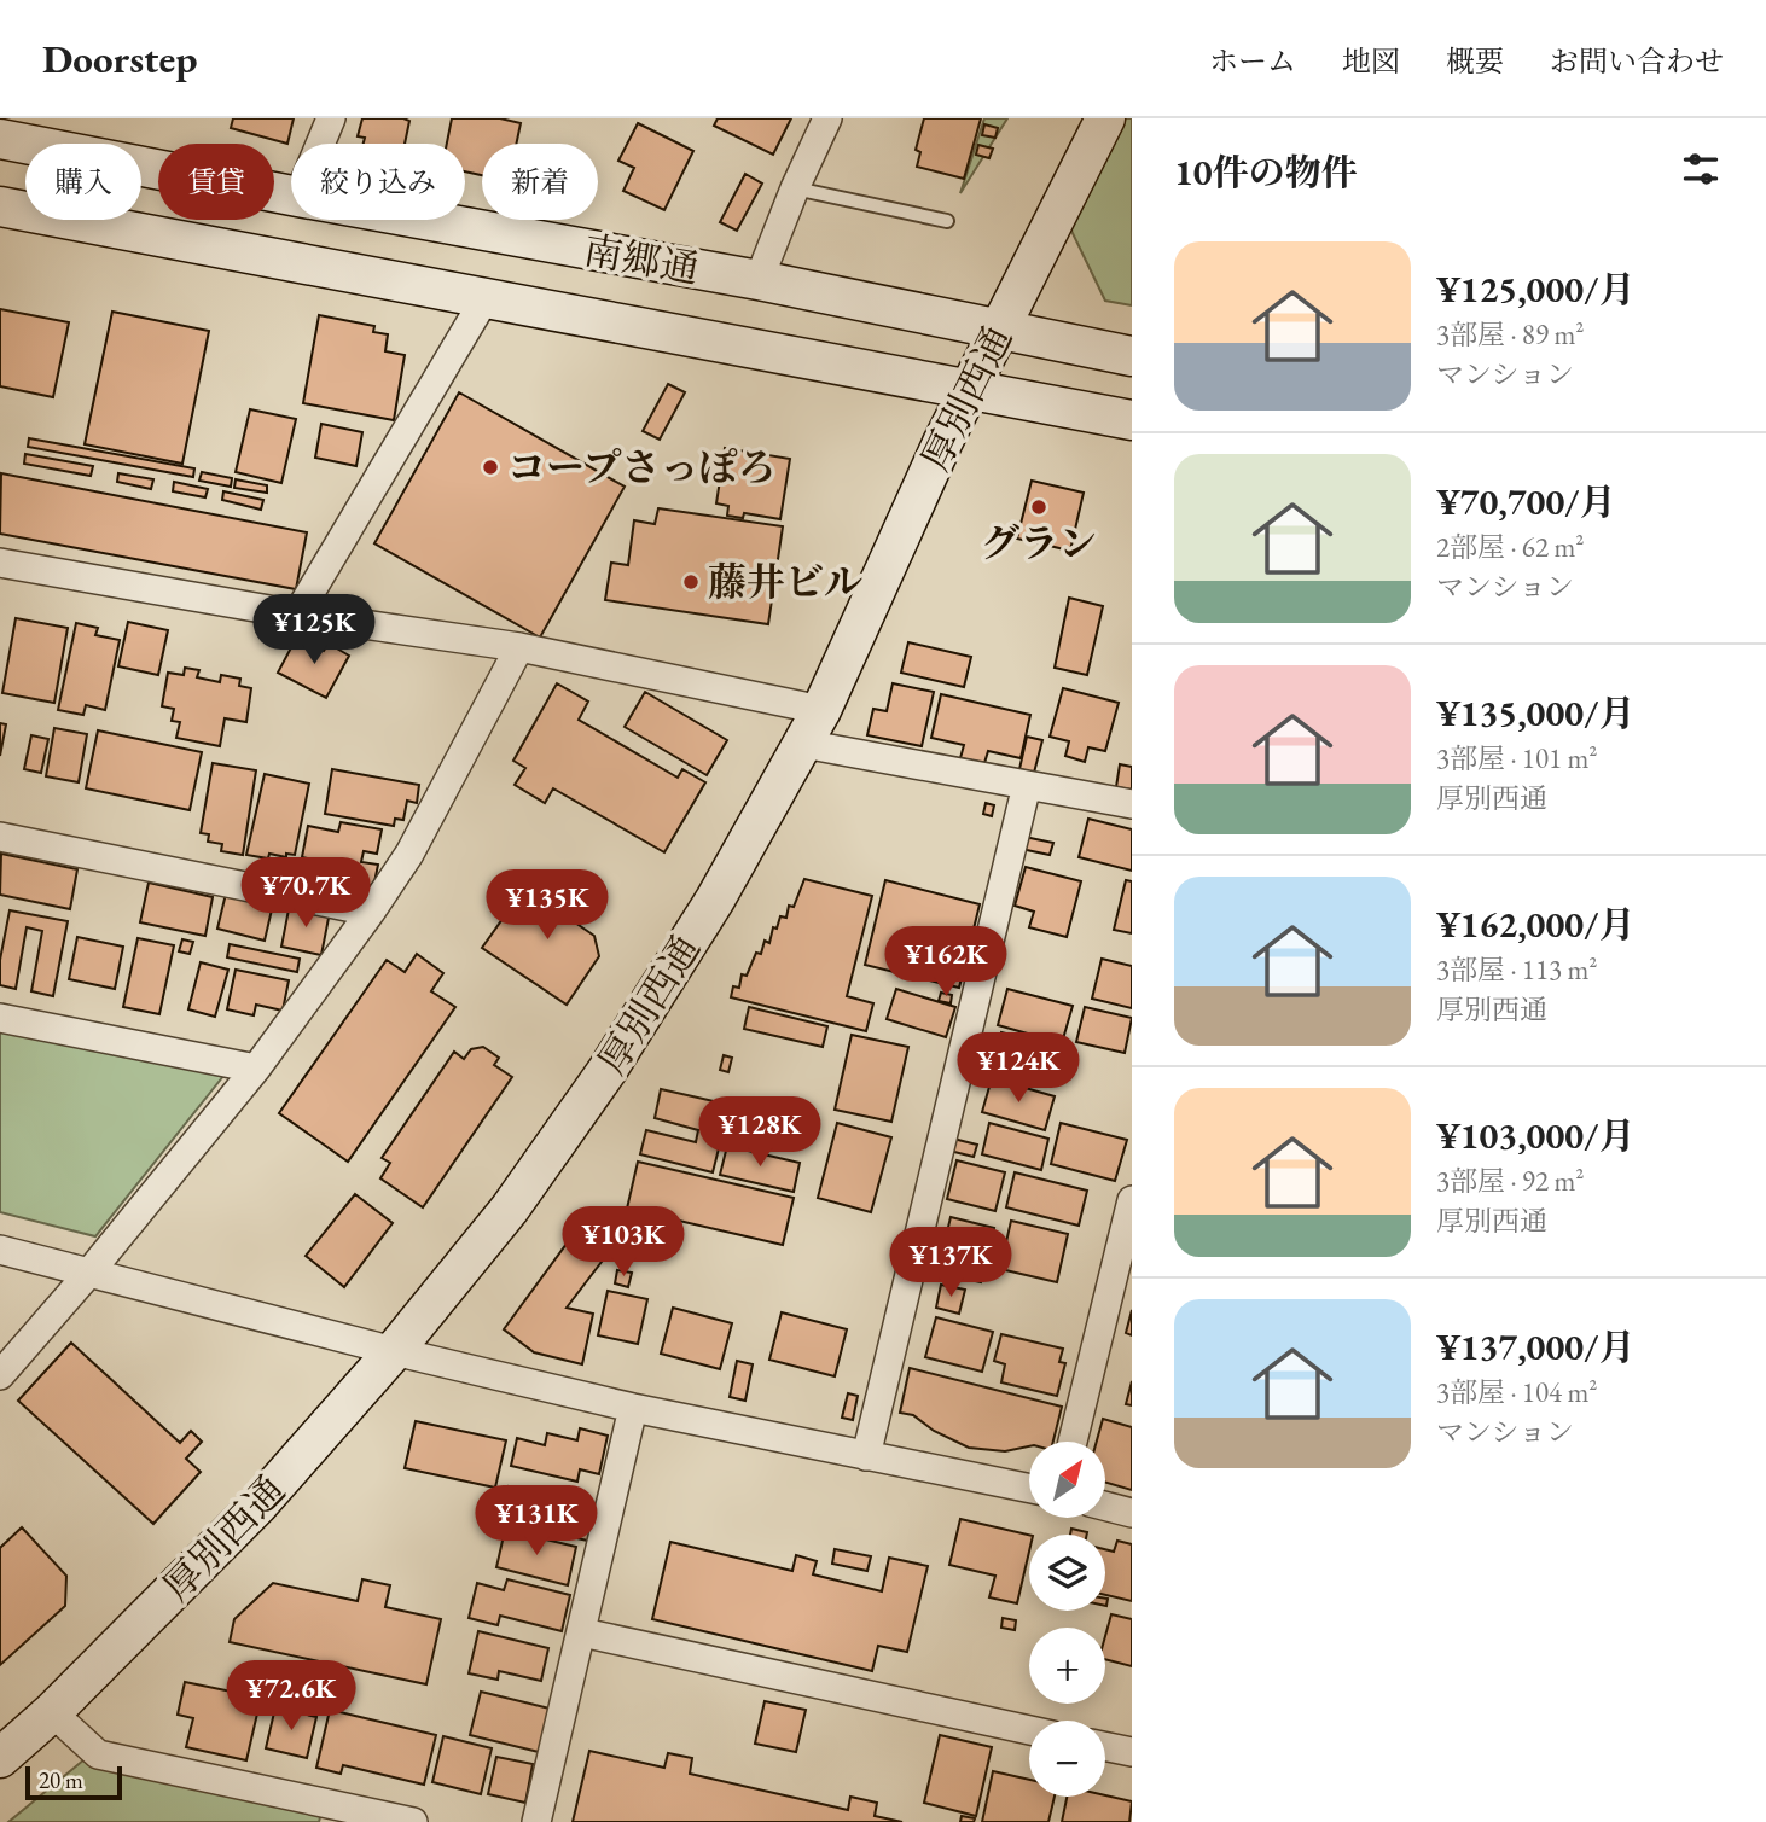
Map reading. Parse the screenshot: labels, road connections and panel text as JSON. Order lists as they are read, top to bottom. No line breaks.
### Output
{"streets":{"street":["南郷通","厚別西通"]},"crossings":[["南郷通","厚別西通"]],"places":["コープさっぽろ","グラン","藤井ビル"],"scale_bar":"20 m","north":"top right","page":{"header":"Doorstep","nav":["ホーム","地図","概要","お問い合わせ"],"heading":"10件の物件","chip":["購入","賃貸","絞り込み","新着"],"list":[{"name":"¥125,000/月","note":"3部屋 · 89 m² · マンション"},{"name":"¥70,700/月","note":"2部屋 · 62 m² · マンション"},{"name":"¥135,000/月","note":"3部屋 · 101 m² · 厚別西通"},{"name":"¥162,000/月","note":"3部屋 · 113 m² · 厚別西通"},{"name":"¥103,000/月","note":"3部屋 · 92 m² · 厚別西通"},{"name":"¥137,000/月","note":"3部屋 · 104 m² · マンション"}],"price":["¥125K","¥70.7K","¥135K","¥162K","¥124K","¥128K","¥103K","¥137K","¥131K","¥72.6K"],"map_buttons":["+","−"],"scale":"20 m"}}
